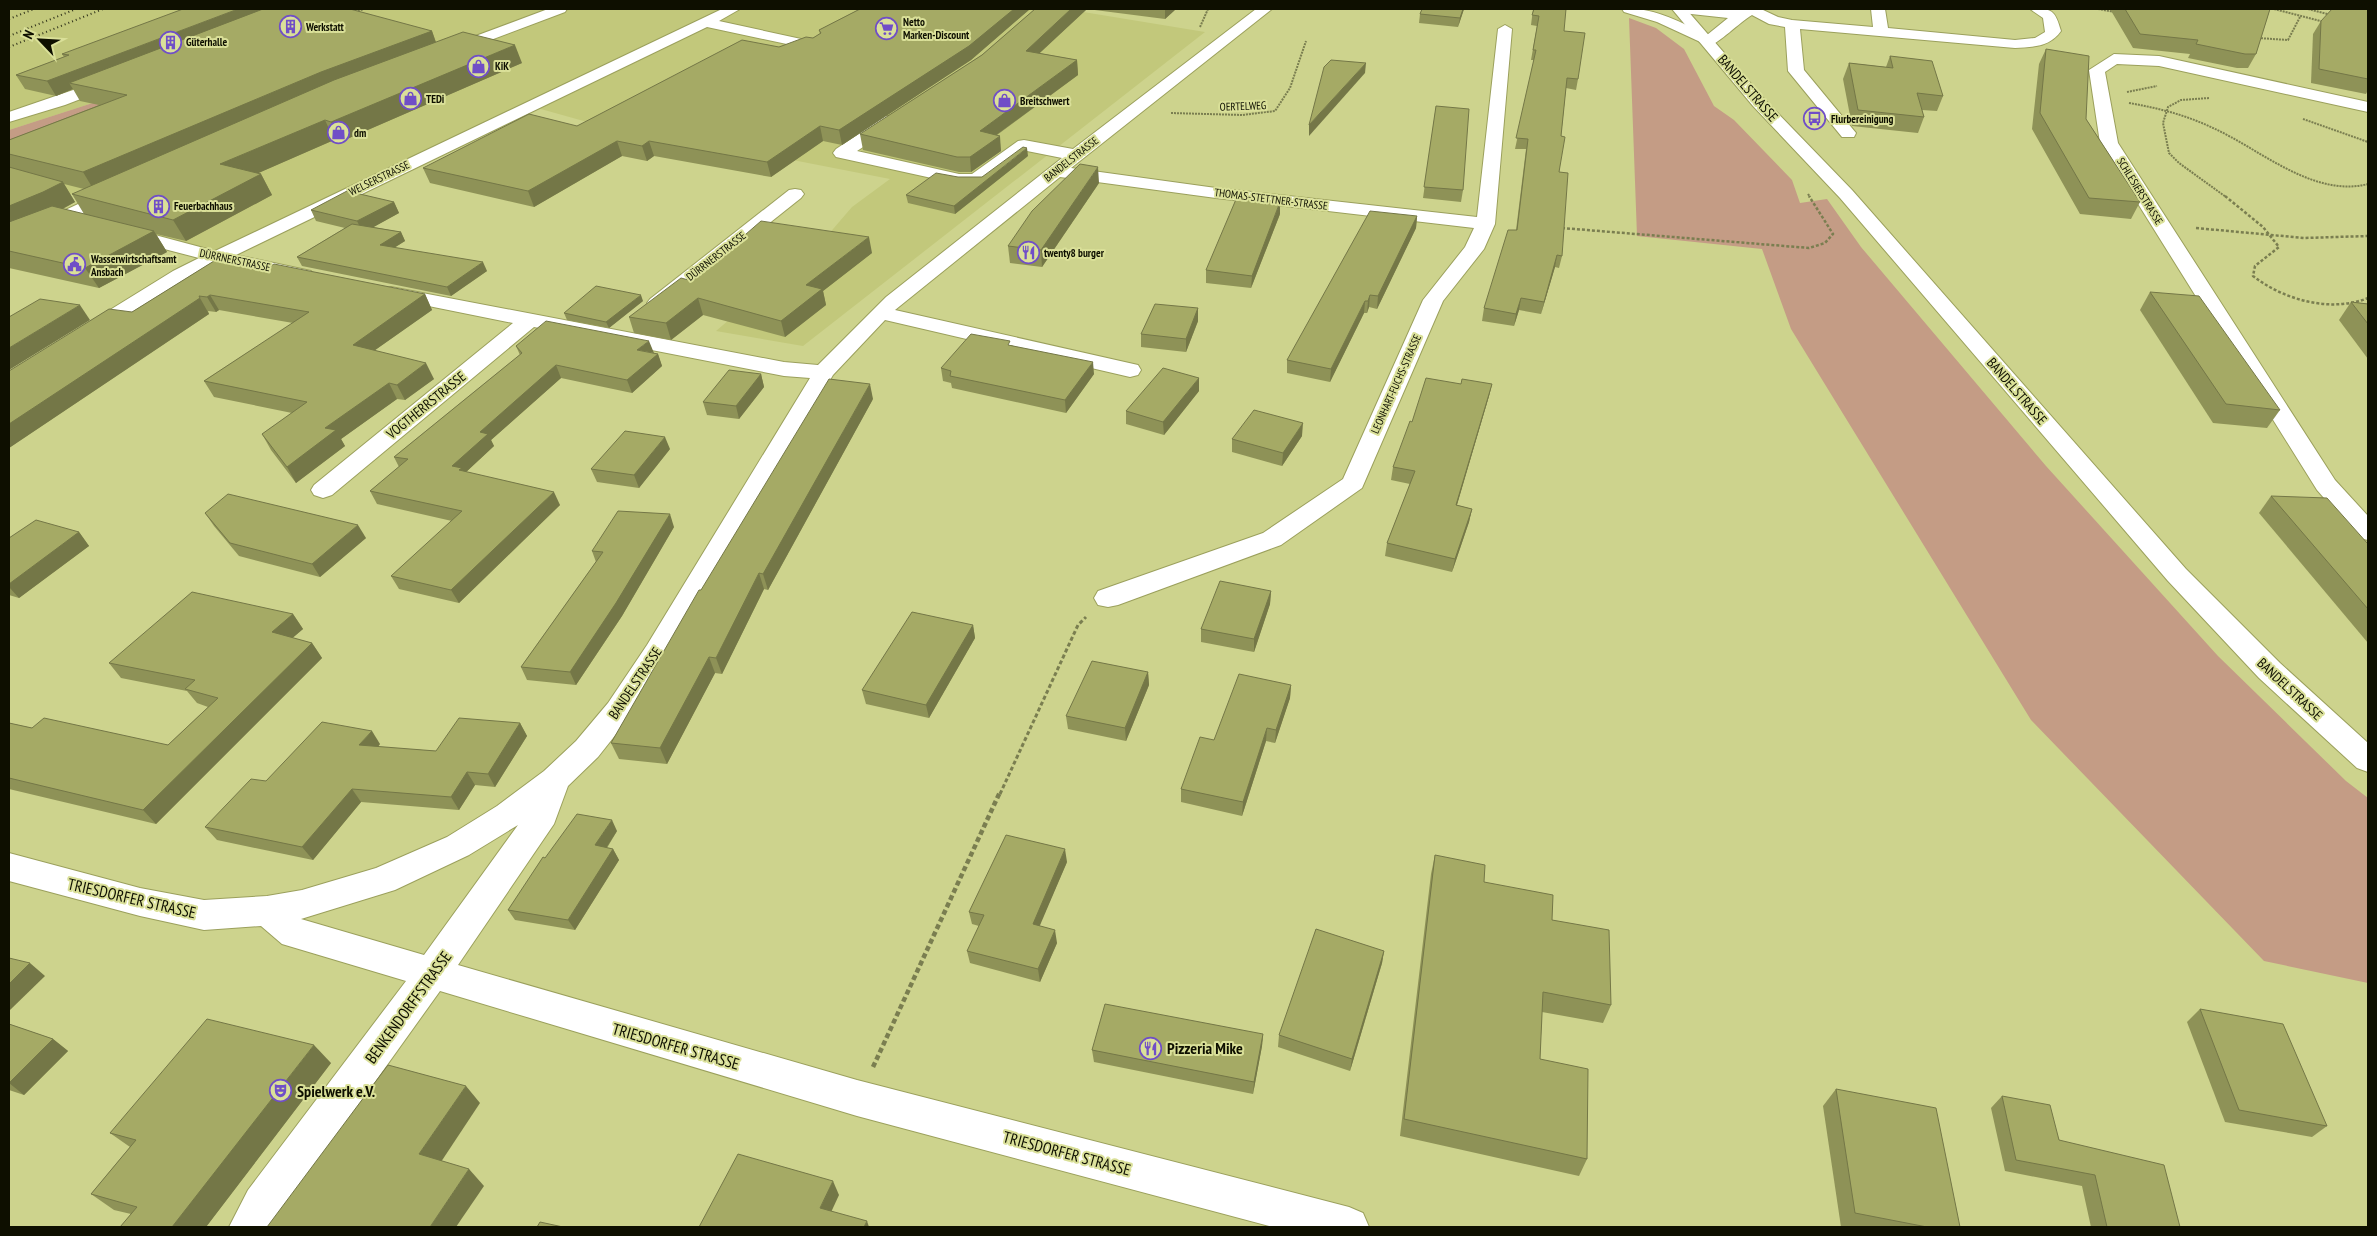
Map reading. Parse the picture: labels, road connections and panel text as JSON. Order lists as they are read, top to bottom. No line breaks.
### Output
{"streets":{"street":["BANDELSTRASSE","WELSERSTRASSE","SCHLESIERSTRASSE","THOMAS-STETTNER-STRASSE","DÜRRNERSTRASSE","LEONHART-FUCHS-STRASSE","VOGTHERRSTRASSE","TRIESDORFER STRASSE","BENKENDORFFSTRASSE"],"path":["OERTELWEG"]},"crossings":[["BANDELSTRASSE","OERTELWEG"],["BANDELSTRASSE","THOMAS-STETTNER-STRASSE"],["BANDELSTRASSE","TRIESDORFER STRASSE"],["BANDELSTRASSE","BENKENDORFFSTRASSE"],["WELSERSTRASSE","DÜRRNERSTRASSE"],["THOMAS-STETTNER-STRASSE","LEONHART-FUCHS-STRASSE"],["TRIESDORFER STRASSE","BENKENDORFFSTRASSE"]],"places":{"building":["Werkstatt","Güterhalle","Feuerbachhaus"],"supermarket":["Netto Marken-Discount"],"shop":["KiK","TEDi","Breitschwert","dm"],"bus stop":["Flurbereinigung"],"restaurant":["twenty8 burger","Pizzeria Mike"],"public building":["Wasserwirtschaftsamt Ansbach"],"theatre":["Spielwerk e.V."]},"north":"top left"}
